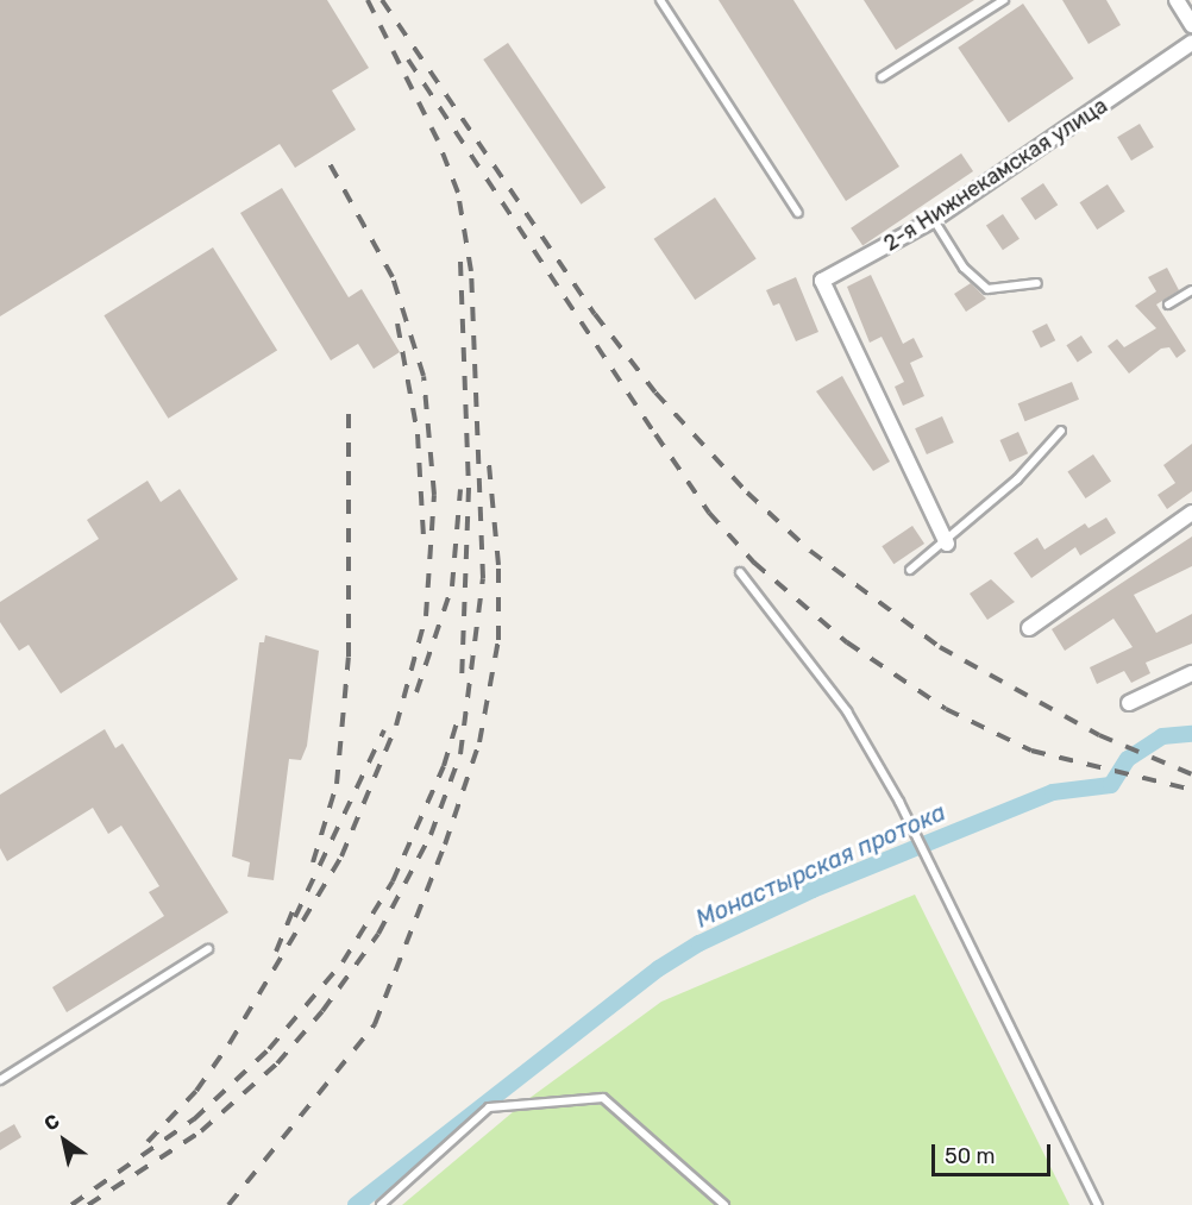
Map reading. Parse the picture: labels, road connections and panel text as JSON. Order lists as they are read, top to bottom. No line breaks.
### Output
{"streets":{"street":["2-я Нижнекамская улица"]},"water":["Монастырская протока"],"scale_bar":"50 m","north":"top left"}
